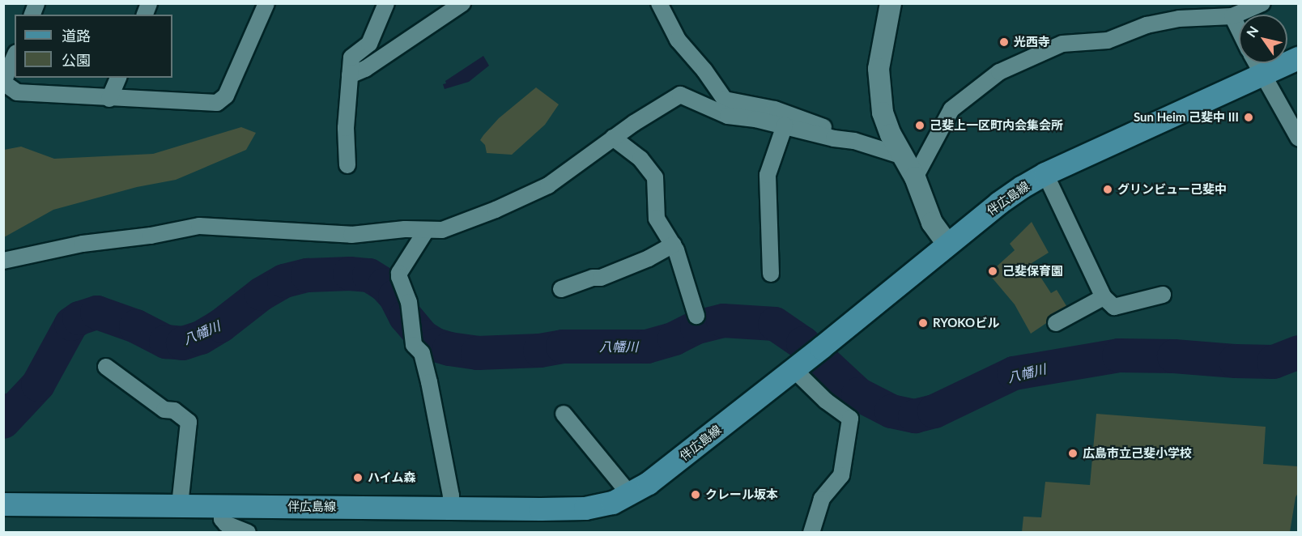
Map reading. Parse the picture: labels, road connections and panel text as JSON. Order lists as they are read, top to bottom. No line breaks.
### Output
{"streets":{"main road":["伴広島線"]},"water":["八幡川"],"places":["光西寺","Sun Heim 己斐中 III","己斐上一区町内会集会所","グリンビュー己斐中","己斐保育園","RYOKOビル","広島市立己斐小学校","ハイム森","クレール坂本"],"legend":["道路","公園"],"north":"top left"}
